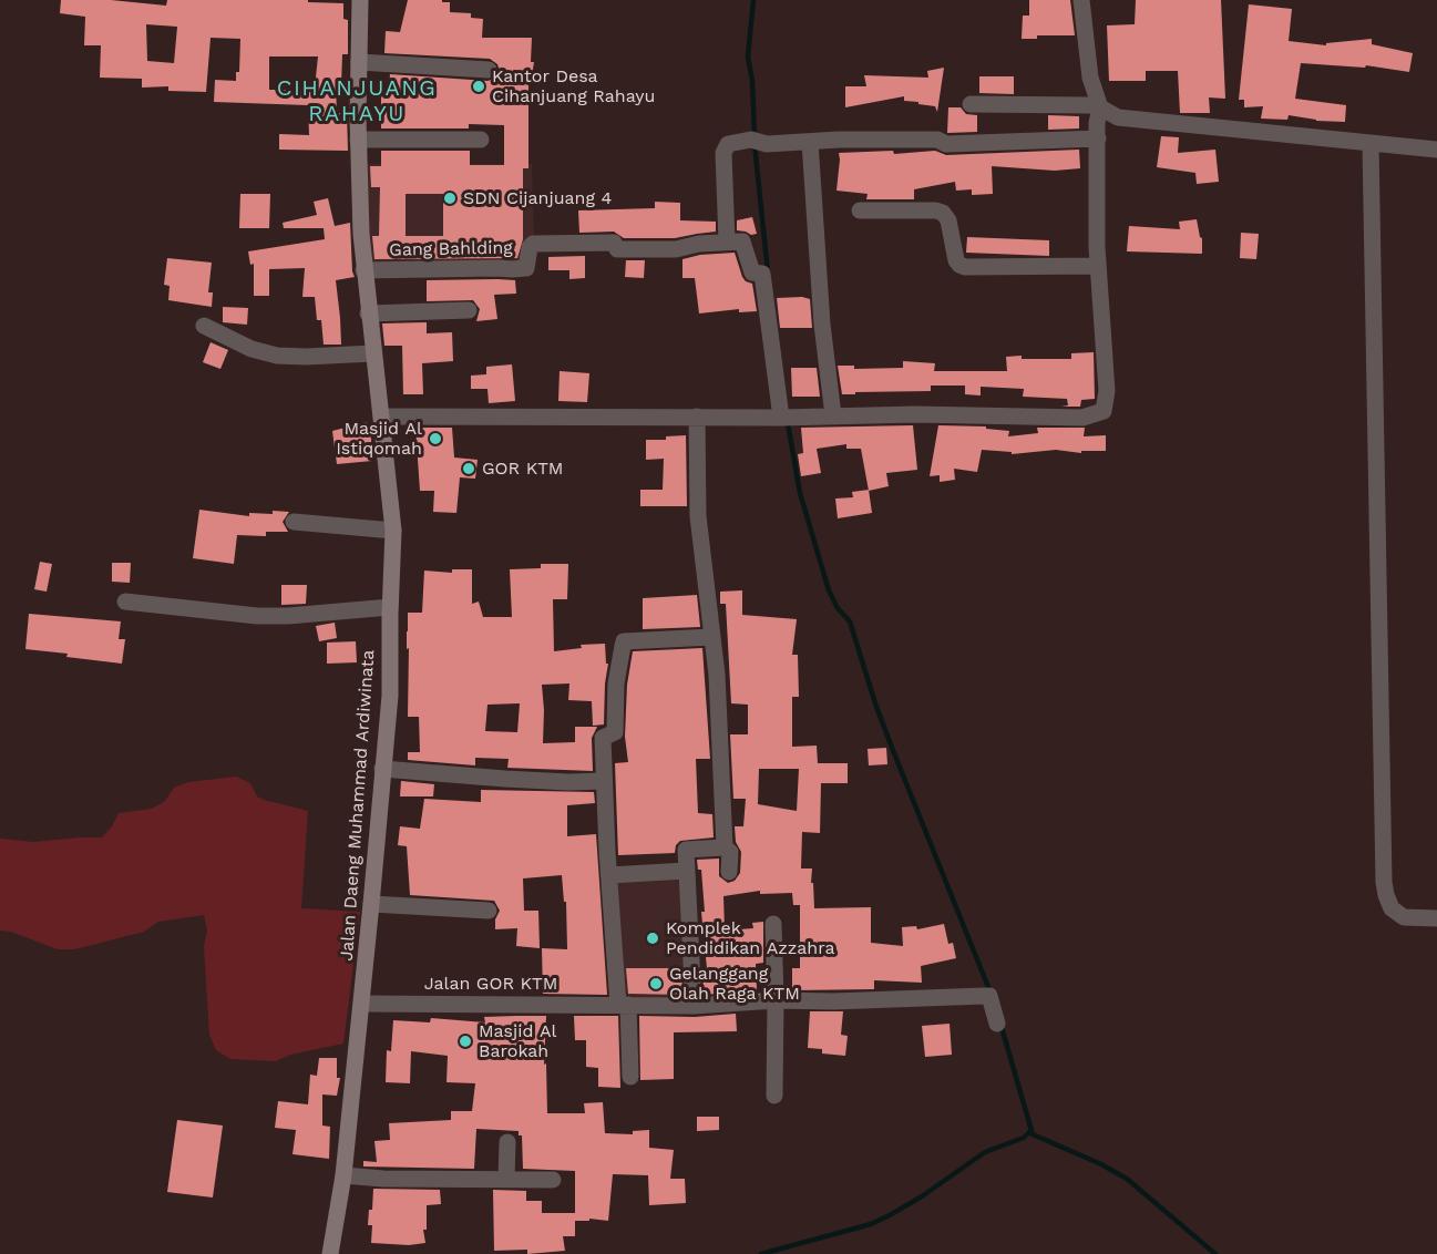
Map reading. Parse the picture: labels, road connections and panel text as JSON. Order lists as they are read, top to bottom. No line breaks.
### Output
{"streets":{"main road":["Jalan Daeng Muhammad Ardiwinata"],"street":["Gang Bahlding","Jalan GOR KTM"]},"crossings":[["Gang Bahlding","Jalan Daeng Muhammad Ardiwinata"],["Jalan Daeng Muhammad Ardiwinata","Jalan GOR KTM"]],"districts":["CIHANJUANG RAHAYU"],"places":["Kantor Desa Cihanjuang Rahayu","SDN Cijanjuang 4","Masjid Al Istiqomah","GOR KTM","Komplek Pendidikan Azzahra","Gelanggang Olah Raga KTM","Masjid Al Barokah"]}
